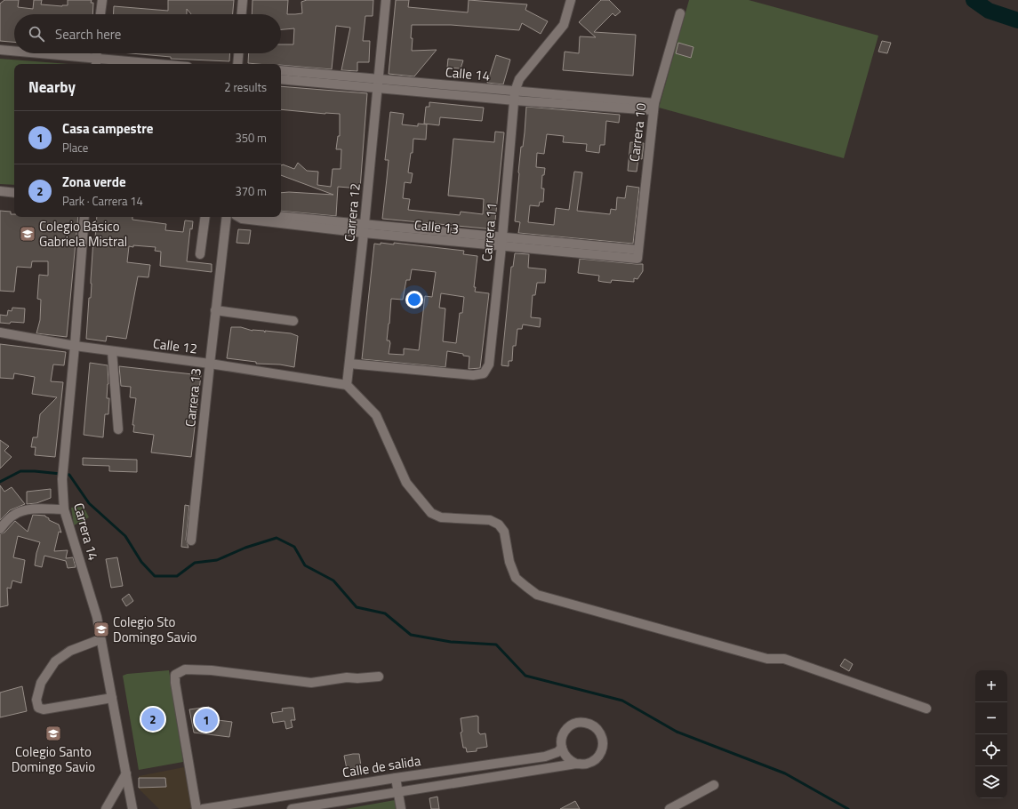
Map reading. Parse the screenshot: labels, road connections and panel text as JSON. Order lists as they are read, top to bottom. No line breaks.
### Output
{"streets":{"street":["Calle 14","Carrera 10","Carrera 12","Calle 13","Carrera 11","Calle 12","Carrera 13","Carrera 14","Calle de salida"]},"crossings":[["Calle 14","Carrera 10"],["Calle 14","Carrera 12"],["Calle 14","Carrera 11"],["Carrera 10","Calle 13"],["Carrera 12","Calle 13"],["Carrera 12","Carrera 11"],["Carrera 12","Calle 12"],["Calle 13","Carrera 11"],["Calle 12","Carrera 13"],["Calle 12","Carrera 14"]],"places":{"school or university":["Colegio Básico Gabriela Mistral","Colegio Sto Domingo Savio","Colegio Santo Domingo Savio"]},"page":{"search":"Search here","heading":["Nearby","2 results"],"list":[{"mark":"1","name":"Casa campestre","note":"Place","value":"350 m"},{"mark":"2","name":"Zona verde","note":"Park · Carrera 14","value":"370 m"}],"map_buttons":["+","−"],"pins":["2","1"]}}
